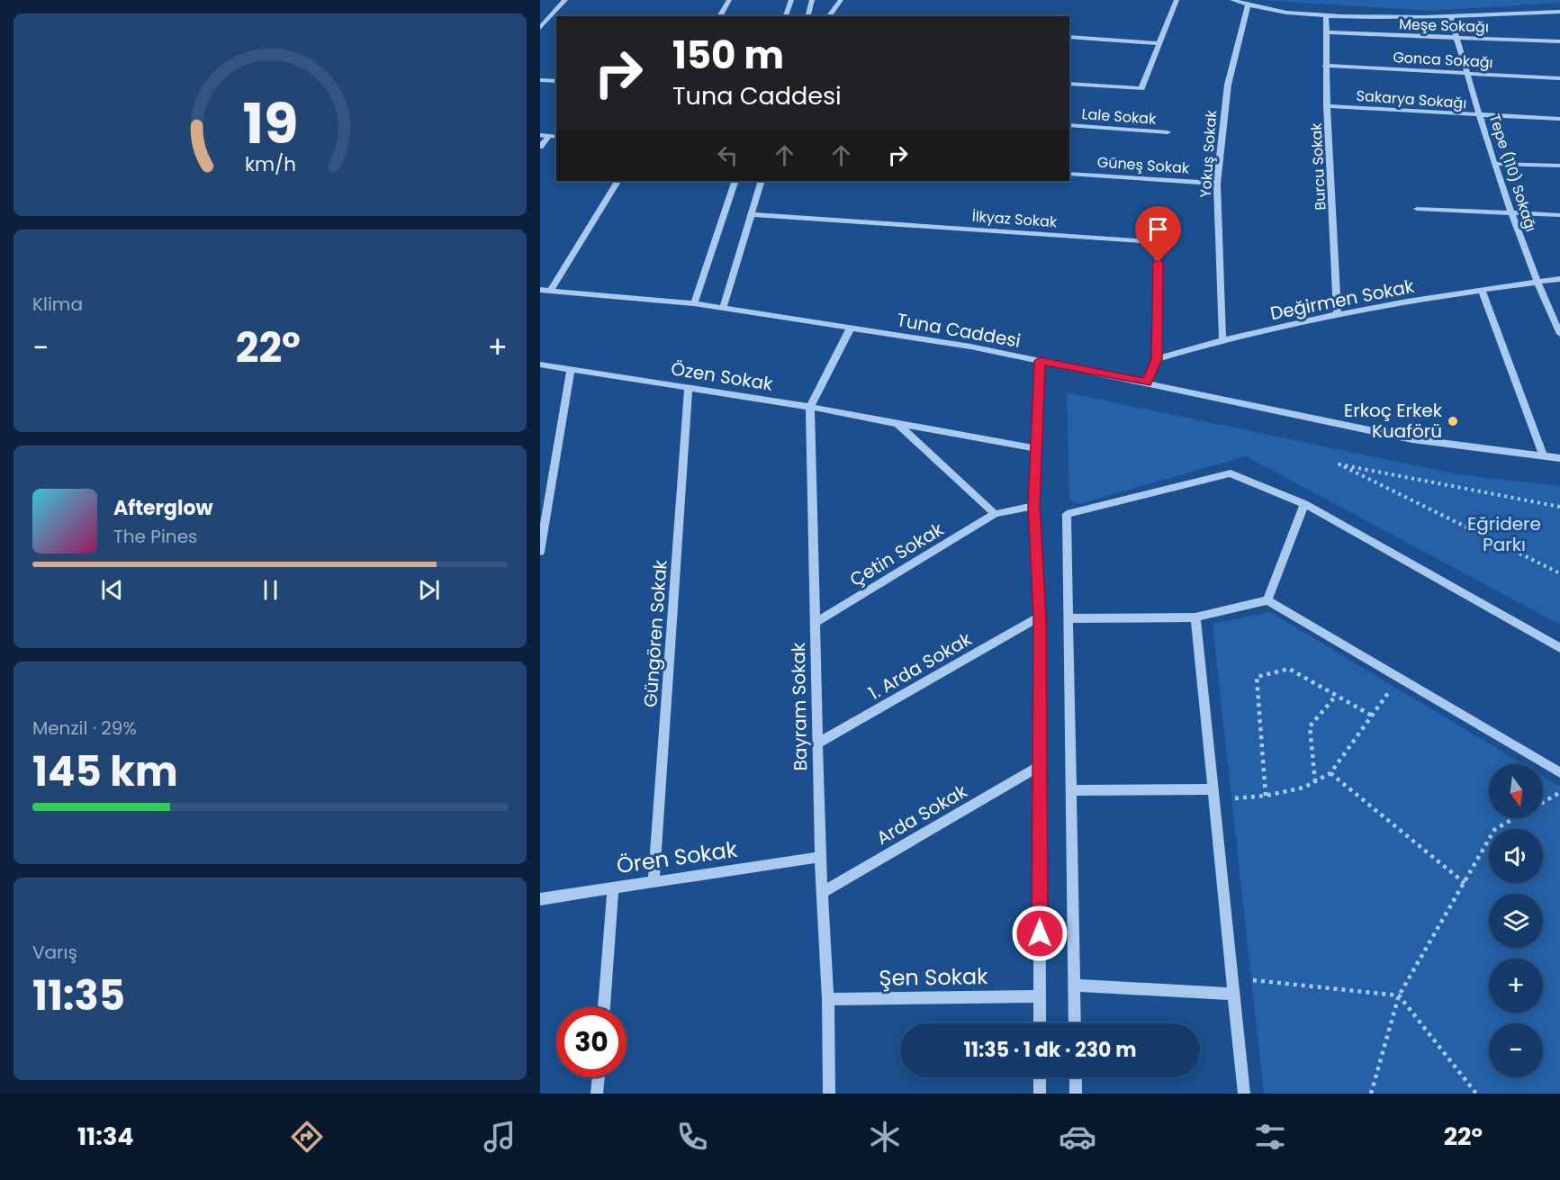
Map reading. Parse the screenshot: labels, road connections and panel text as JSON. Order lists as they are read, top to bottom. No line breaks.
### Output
{"streets":{"street":["Meşe Sokağı","Gonca Sokağı","Sakarya Sokağı","Lale Sokak","Yokuş Sokak","Güneş Sokak","Burcu Sokak","Tepe (110) Sokağı","İlkyaz Sokak","Değirmen Sokak","Tuna Caddesi","Özen Sokak","Çetin Sokak","Güngören Sokak","1. Arda Sokak","Bayram Sokak","Arda Sokak","Ören Sokak","Şen Sokak"]},"crossings":[["Meşe Sokağı","Burcu Sokak"],["Meşe Sokağı","Tepe (110) Sokağı"],["Gonca Sokağı","Burcu Sokak"],["Gonca Sokağı","Tepe (110) Sokağı"],["Sakarya Sokağı","Burcu Sokak"],["Sakarya Sokağı","Tepe (110) Sokağı"],["Yokuş Sokak","Güneş Sokak"],["Yokuş Sokak","Değirmen Sokak"],["Burcu Sokak","Değirmen Sokak"],["Tepe (110) Sokağı","Değirmen Sokak"],["İlkyaz Sokak","Değirmen Sokak"],["Tuna Caddesi","Bayram Sokak"],["Özen Sokak","Güngören Sokak"],["Özen Sokak","Bayram Sokak"],["Çetin Sokak","Bayram Sokak"],["Güngören Sokak","Ören Sokak"],["1. Arda Sokak","Bayram Sokak"],["Bayram Sokak","Arda Sokak"],["Bayram Sokak","Ören Sokak"],["Bayram Sokak","Şen Sokak"]],"parks":["Eğridere Parkı"],"places":["Erkoç Erkek Kuaförü"],"north":"bottom","page":{"turn":["150 m","Tuna Caddesi"],"tile":["Klima",["Menzil · 29%","145 km"],["Varış","11:35"]],"heat":["−","22°","+"],"song":["Afterglow","The Pines"],"map_buttons":["+","−"],"limit":"30","trip":"11:35 · 1 dk · 230 m","tabs":["11:34","22°"],"gauge":["19","km/h"]}}
